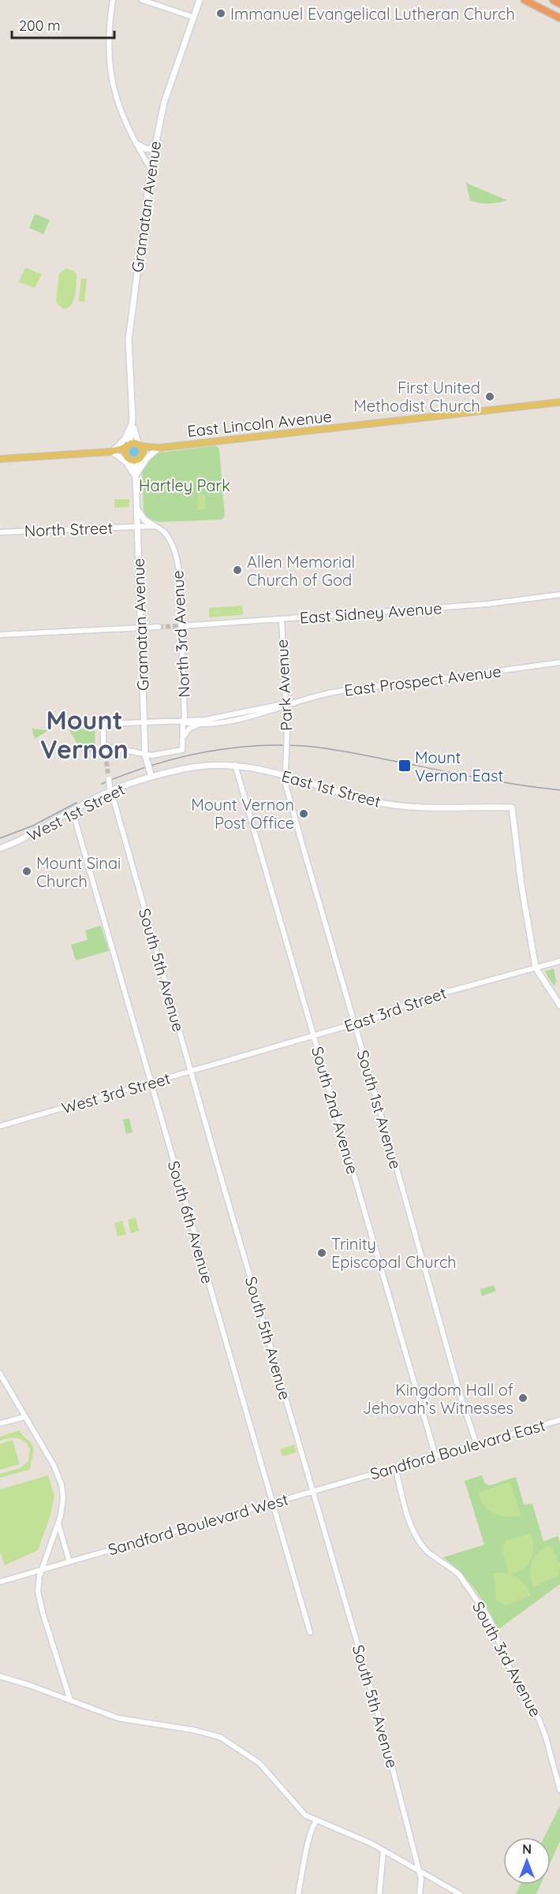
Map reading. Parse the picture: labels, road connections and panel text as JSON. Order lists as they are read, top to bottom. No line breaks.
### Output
{"streets":{"main road":["Gramatan Avenue","East Lincoln Avenue","East 1st Street","West 1st Street"],"street":["North Street","East Sidney Avenue","North 3rd Avenue","East Prospect Avenue","Park Avenue","South 5th Avenue","East 3rd Street","West 3rd Street","South 1st Avenue","South 2nd Avenue","South 6th Avenue","Sandford Boulevard East","Sandford Boulevard West","South 3rd Avenue"]},"crossings":[["Gramatan Avenue","East Lincoln Avenue"],["Gramatan Avenue","North Street"],["Gramatan Avenue","North 3rd Avenue"],["Gramatan Avenue","East Prospect Avenue"],["Gramatan Avenue","East 1st Street"],["Gramatan Avenue","West 1st Street"],["North Street","North 3rd Avenue"],["East Sidney Avenue","North 3rd Avenue"],["East Sidney Avenue","Park Avenue"],["North 3rd Avenue","East Prospect Avenue"],["East Prospect Avenue","Park Avenue"],["Park Avenue","East 1st Street"],["Park Avenue","South 1st Avenue"],["East 1st Street","West 1st Street"],["East 1st Street","East 3rd Street"],["East 1st Street","South 1st Avenue"],["East 1st Street","South 2nd Avenue"],["West 1st Street","South 5th Avenue"],["West 1st Street","South 6th Avenue"],["South 5th Avenue","West 3rd Street"],["South 5th Avenue","Sandford Boulevard West"],["East 3rd Street","West 3rd Street"],["East 3rd Street","South 1st Avenue"],["East 3rd Street","South 2nd Avenue"],["West 3rd Street","South 6th Avenue"],["South 1st Avenue","Sandford Boulevard East"],["South 2nd Avenue","Sandford Boulevard East"],["South 6th Avenue","Sandford Boulevard West"],["Sandford Boulevard East","Sandford Boulevard West"],["Sandford Boulevard East","South 3rd Avenue"]],"districts":["Mount Vernon"],"parks":["Hartley Park"],"places":{"other":["Immanuel Evangelical Lutheran Church","First United Methodist Church","Allen Memorial Church of God","Mount Vernon Post Office","Mount Sinai Church","Trinity Episcopal Church","Kingdom Hall of Jehovah’s Witnesses"],"transit":["Mount Vernon East"]},"scale_bar":"200 m","north":"top"}
